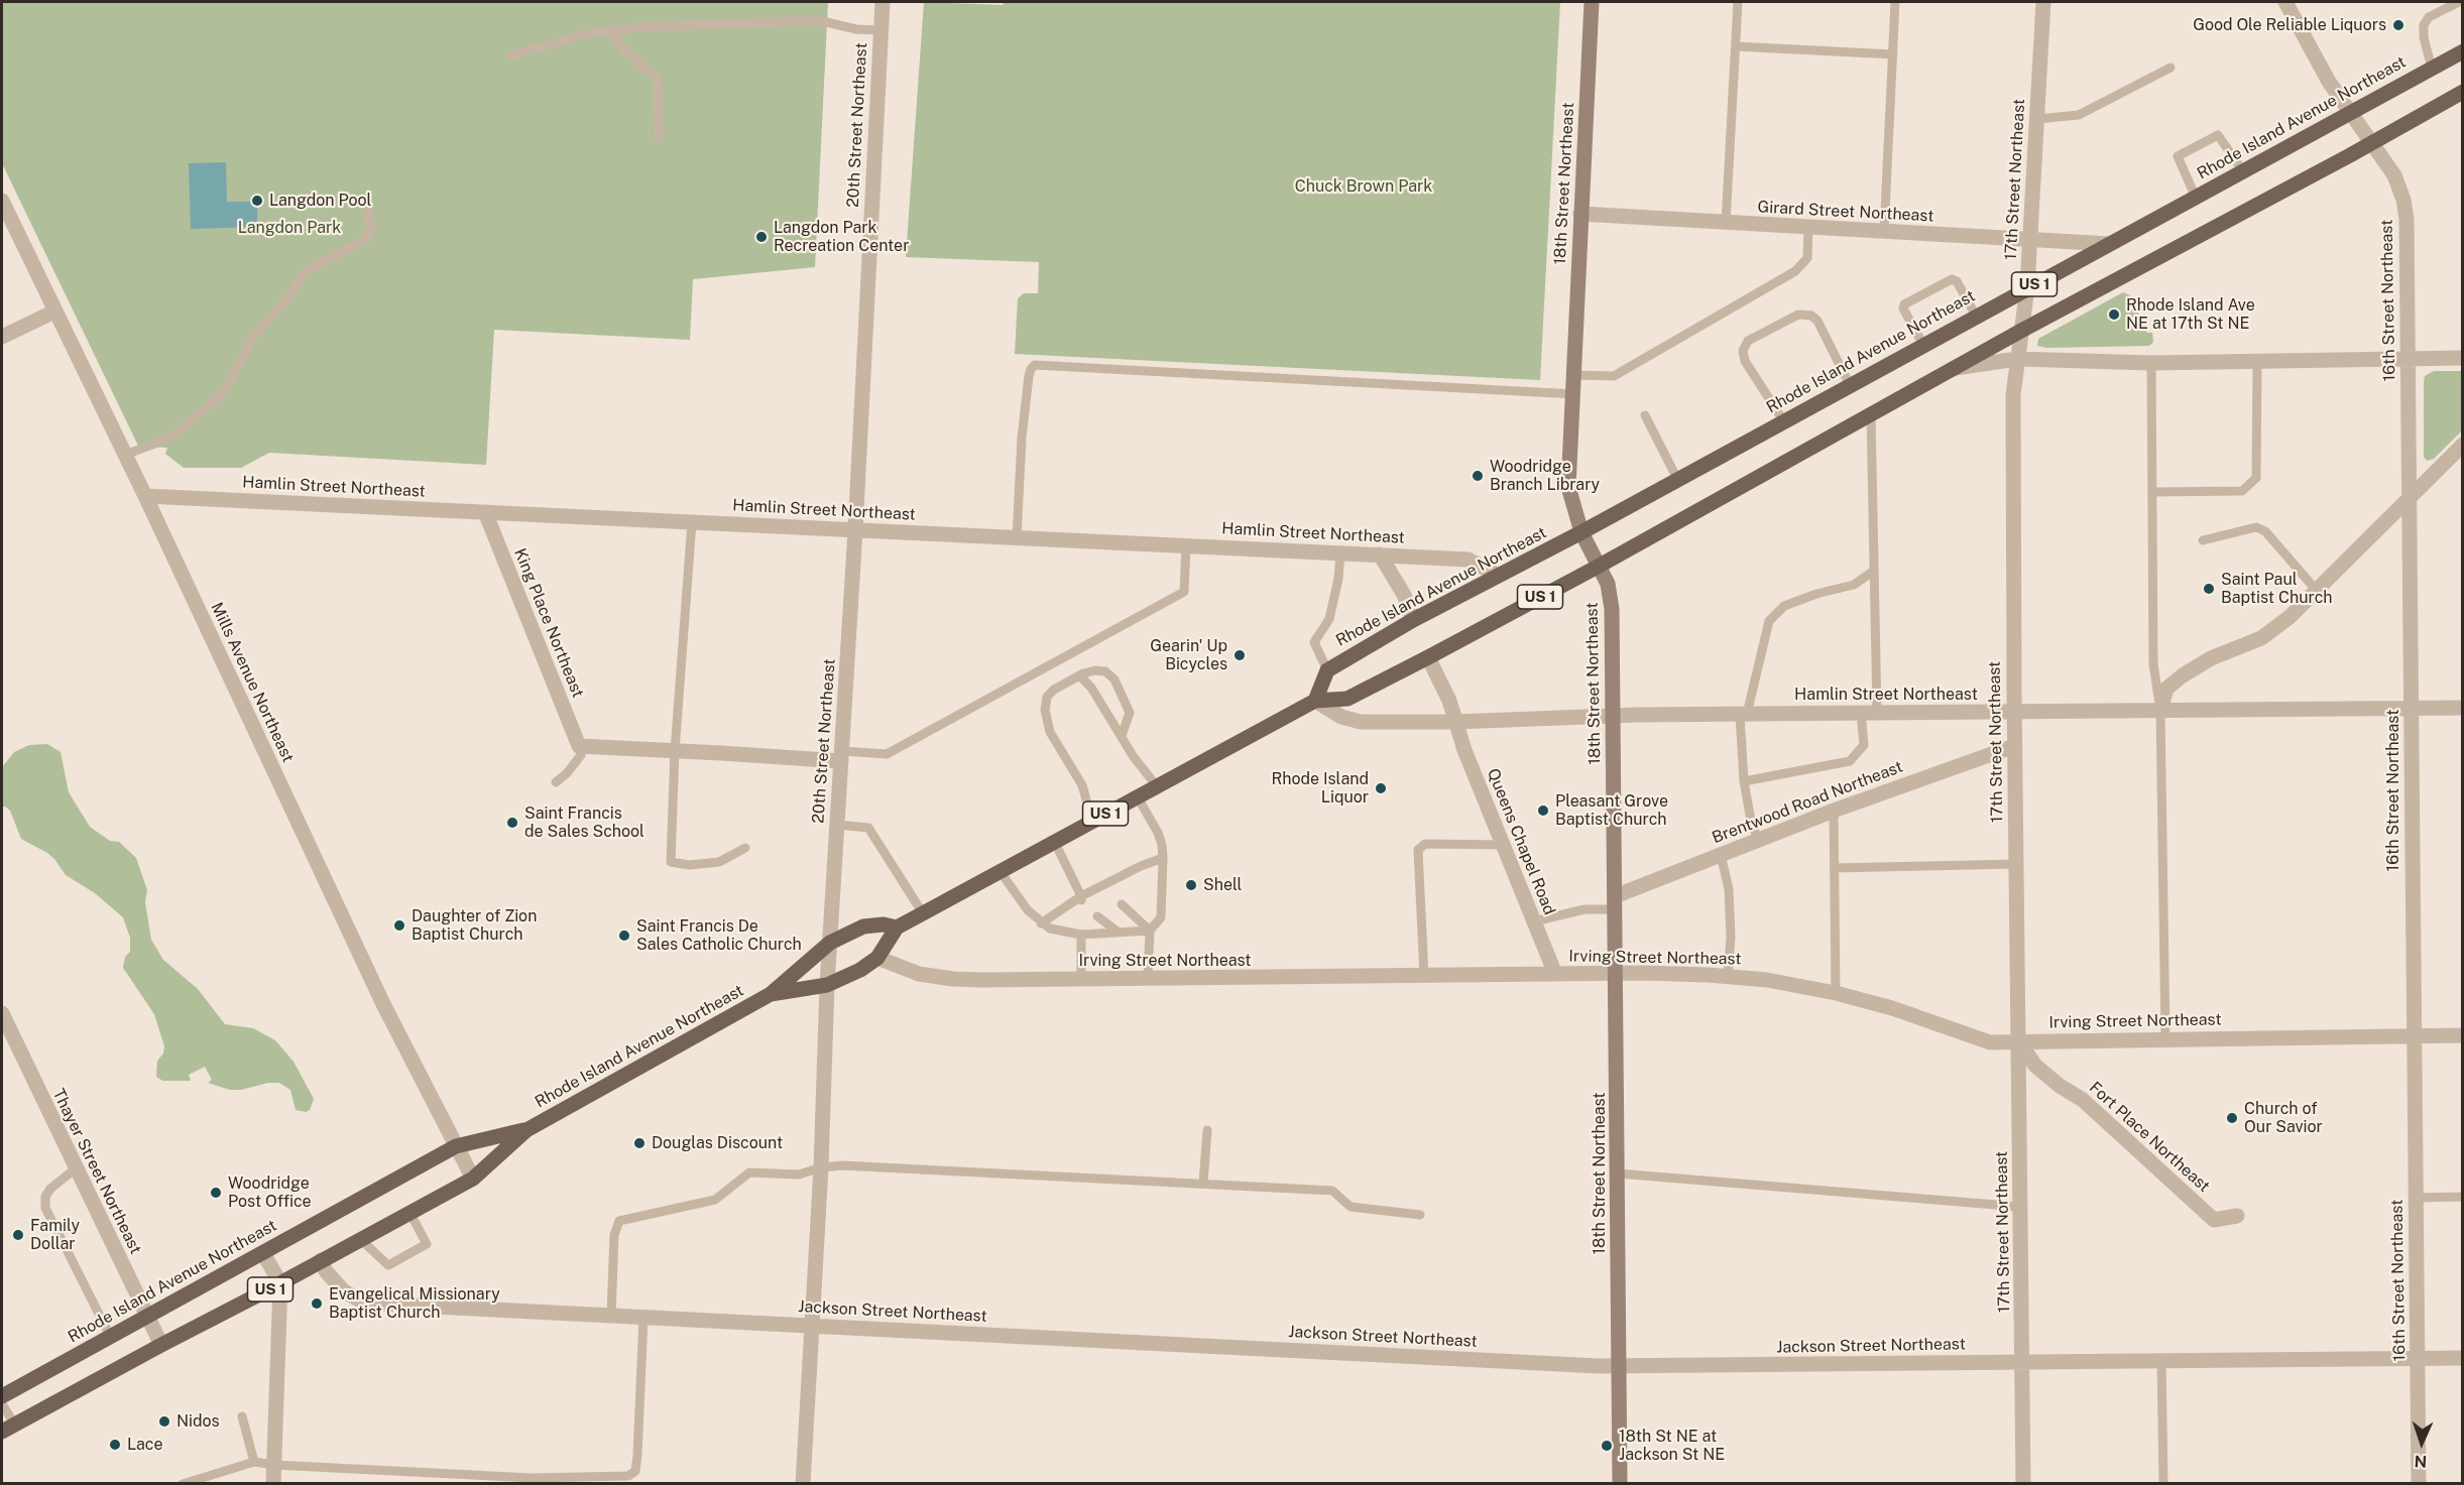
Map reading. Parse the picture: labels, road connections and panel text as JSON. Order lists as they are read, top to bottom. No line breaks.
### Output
{"streets":{"main road":["Rhode Island Avenue Northeast","18th Street Northeast","US 1"],"street":["20th Street Northeast","17th Street Northeast","Girard Street Northeast","16th Street Northeast","Hamlin Street Northeast","King Place Northeast","Mills Avenue Northeast","Brentwood Road Northeast","Queens Chapel Road","Irving Street Northeast","Fort Place Northeast","Thayer Street Northeast","Jackson Street Northeast"]},"crossings":[["Rhode Island Avenue Northeast","20th Street Northeast"],["Rhode Island Avenue Northeast","17th Street Northeast"],["Rhode Island Avenue Northeast","18th Street Northeast"],["Rhode Island Avenue Northeast","Girard Street Northeast"],["Rhode Island Avenue Northeast","16th Street Northeast"],["Rhode Island Avenue Northeast","Hamlin Street Northeast"],["Rhode Island Avenue Northeast","Mills Avenue Northeast"],["Rhode Island Avenue Northeast","Irving Street Northeast"],["Rhode Island Avenue Northeast","Thayer Street Northeast"],["Rhode Island Avenue Northeast","Jackson Street Northeast"],["20th Street Northeast","Hamlin Street Northeast"],["20th Street Northeast","Jackson Street Northeast"],["17th Street Northeast","Girard Street Northeast"],["17th Street Northeast","Hamlin Street Northeast"],["17th Street Northeast","Brentwood Road Northeast"],["17th Street Northeast","Irving Street Northeast"],["17th Street Northeast","Fort Place Northeast"],["17th Street Northeast","Jackson Street Northeast"],["18th Street Northeast","Girard Street Northeast"],["18th Street Northeast","Hamlin Street Northeast"],["18th Street Northeast","Brentwood Road Northeast"],["18th Street Northeast","Irving Street Northeast"],["18th Street Northeast","Jackson Street Northeast"],["16th Street Northeast","Hamlin Street Northeast"],["16th Street Northeast","Irving Street Northeast"],["16th Street Northeast","Jackson Street Northeast"],["Hamlin Street Northeast","King Place Northeast"],["Hamlin Street Northeast","Mills Avenue Northeast"],["Hamlin Street Northeast","Queens Chapel Road"],["Queens Chapel Road","Irving Street Northeast"],["Irving Street Northeast","Fort Place Northeast"]],"parks":["Chuck Brown Park","Langdon Park"],"places":["Good Ole Reliable Liquors","Langdon Pool","Langdon Park Recreation Center","Rhode Island Ave NE at 17th St NE","Woodridge Branch Library","Saint Paul Baptist Church","Gearin' Up Bicycles","Rhode Island Liquor","Pleasant Grove Baptist Church","Saint Francis de Sales School","Shell","Daughter of Zion Baptist Church","Saint Francis De Sales Catholic Church","Church of Our Savior","Douglas Discount","Woodridge Post Office","Family Dollar","Evangelical Missionary Baptist Church","Nidos","Lace","18th St NE at Jackson St NE"],"north":"bottom"}
